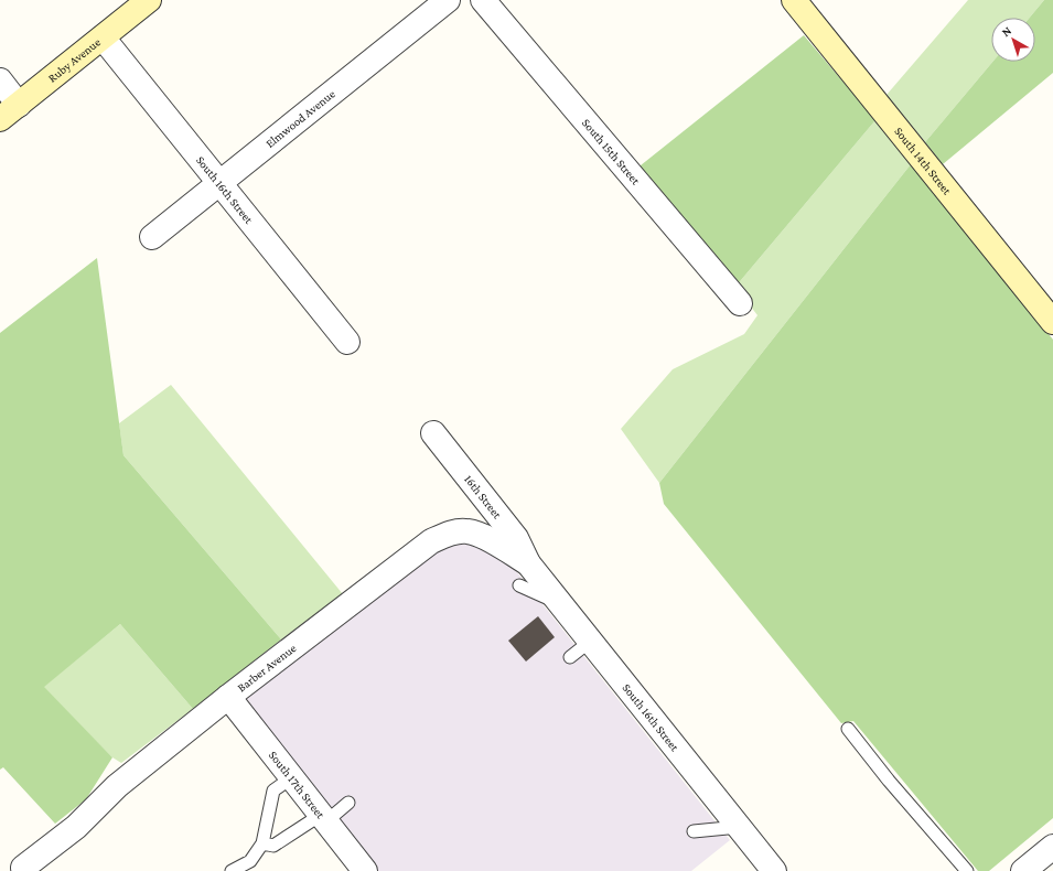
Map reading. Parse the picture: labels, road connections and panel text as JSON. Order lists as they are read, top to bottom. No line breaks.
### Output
{"streets":{"street":["Ruby Avenue","Elmwood Avenue","South 15th Street","South 14th Street","South 16th Street","16th Street","Barber Avenue","South 17th Street"]},"crossings":[["Ruby Avenue","South 16th Street"],["Elmwood Avenue","South 16th Street"],["South 16th Street","16th Street"],["South 16th Street","Barber Avenue"],["16th Street","Barber Avenue"],["Barber Avenue","South 17th Street"]],"north":"top left"}
